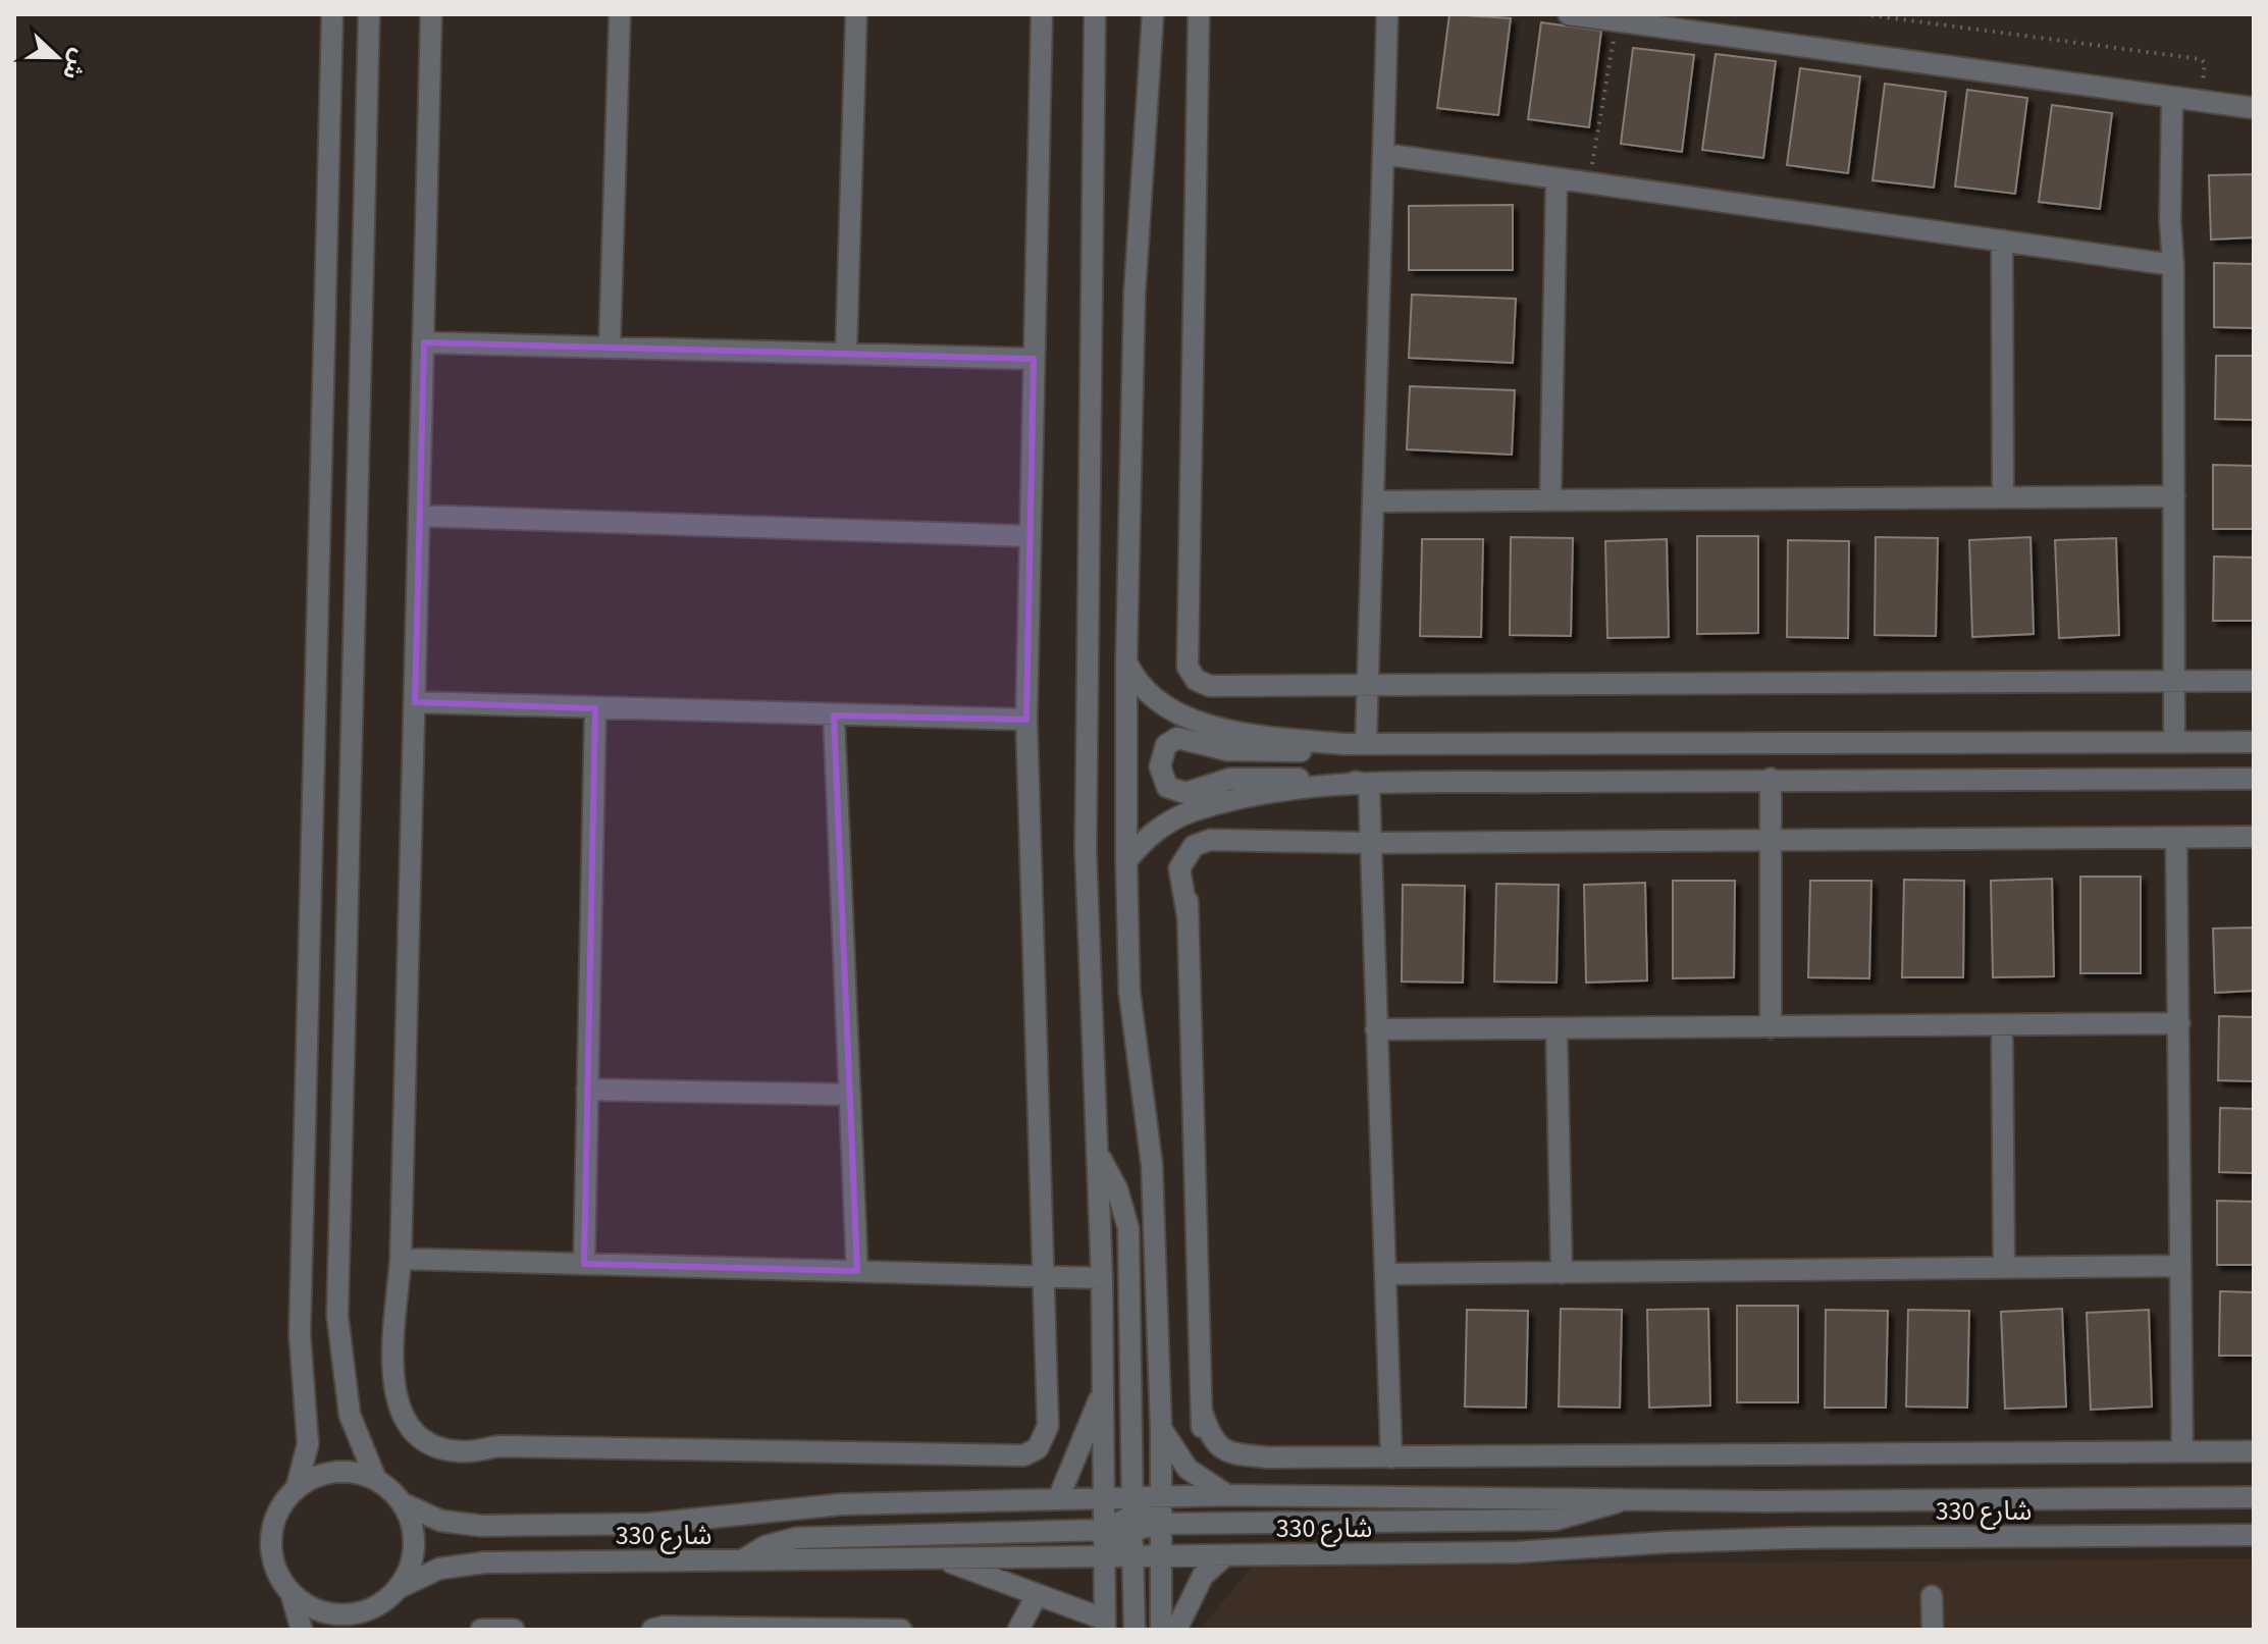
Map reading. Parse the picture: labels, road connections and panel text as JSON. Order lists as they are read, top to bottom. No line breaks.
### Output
{"streets":{"street":["شارع 330"]},"north":"right"}
